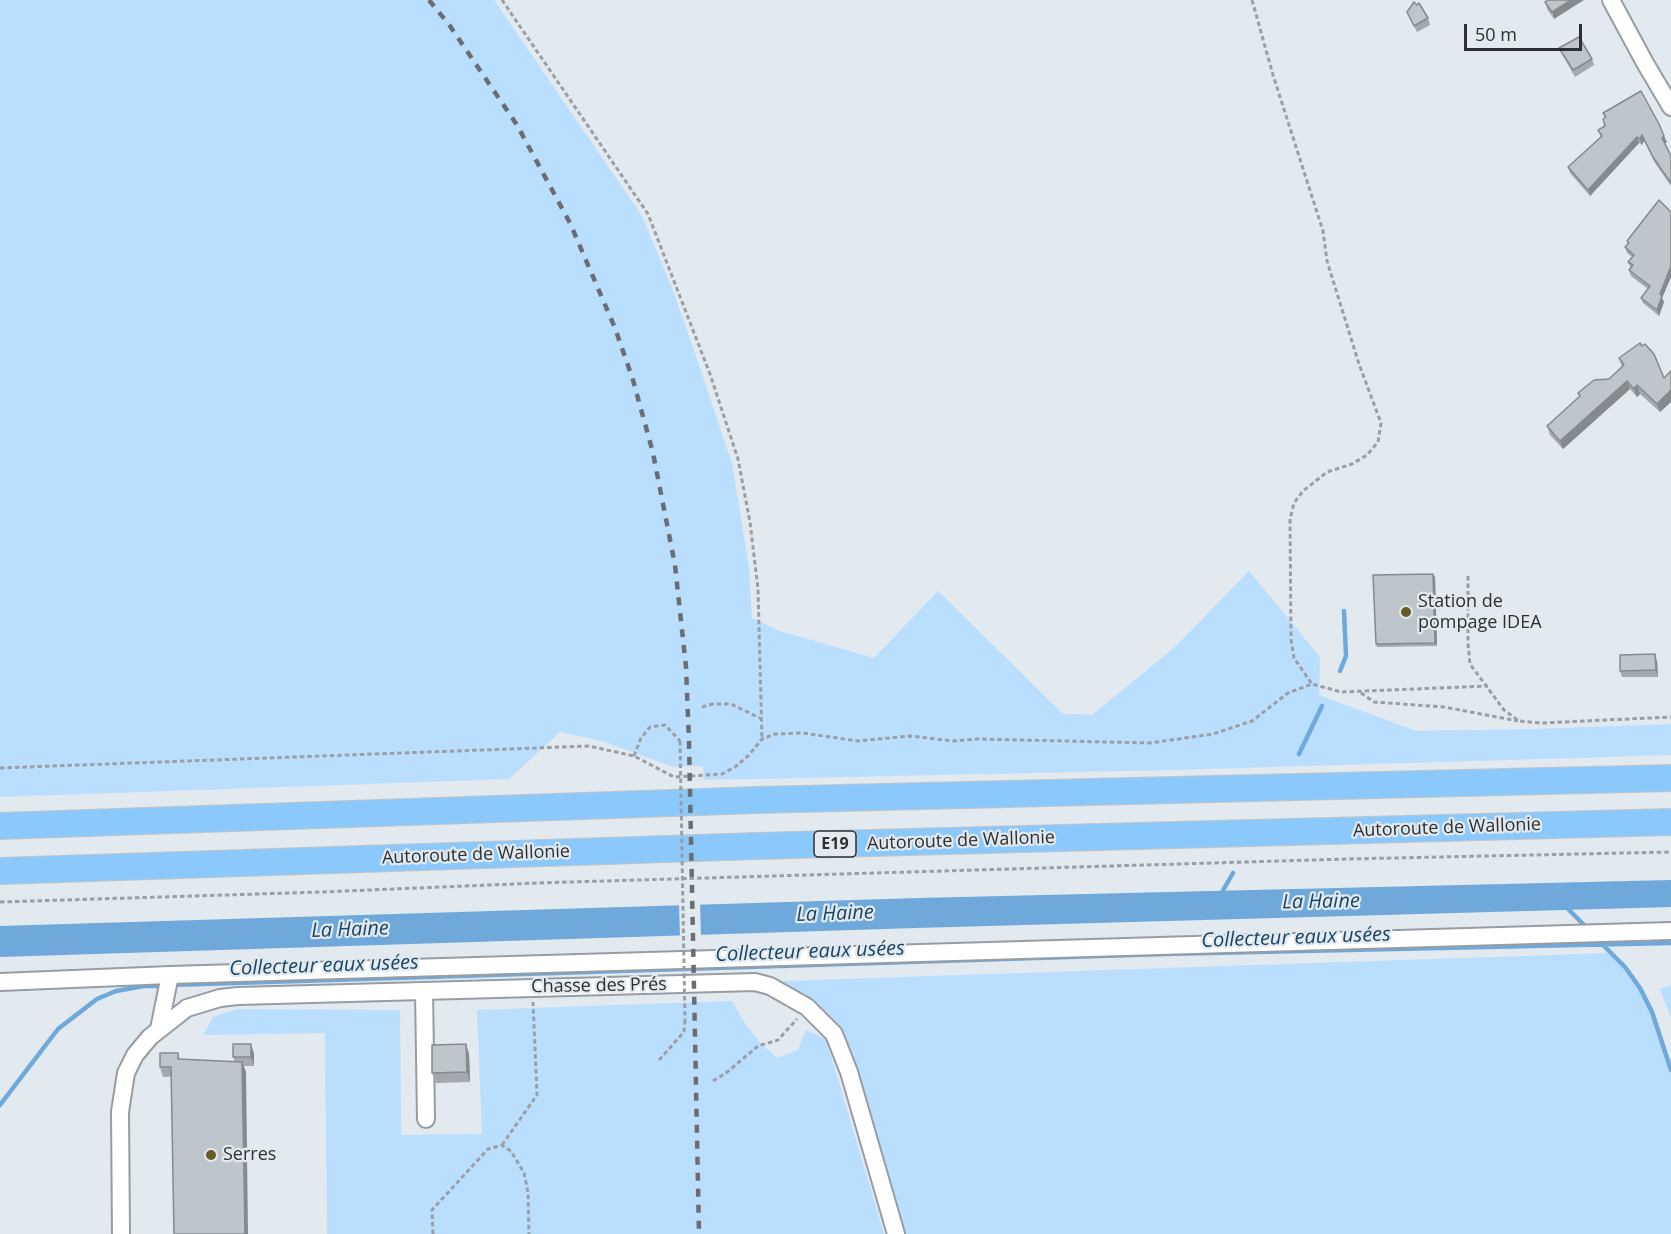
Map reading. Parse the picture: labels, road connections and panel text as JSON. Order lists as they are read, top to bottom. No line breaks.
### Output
{"streets":{"highway":["Autoroute de Wallonie","E19"],"street":["Chasse des Prés"]},"water":["La Haine","Collecteur eaux usées"],"places":["Station de pompage IDEA","Serres"],"scale_bar":"50 m"}
